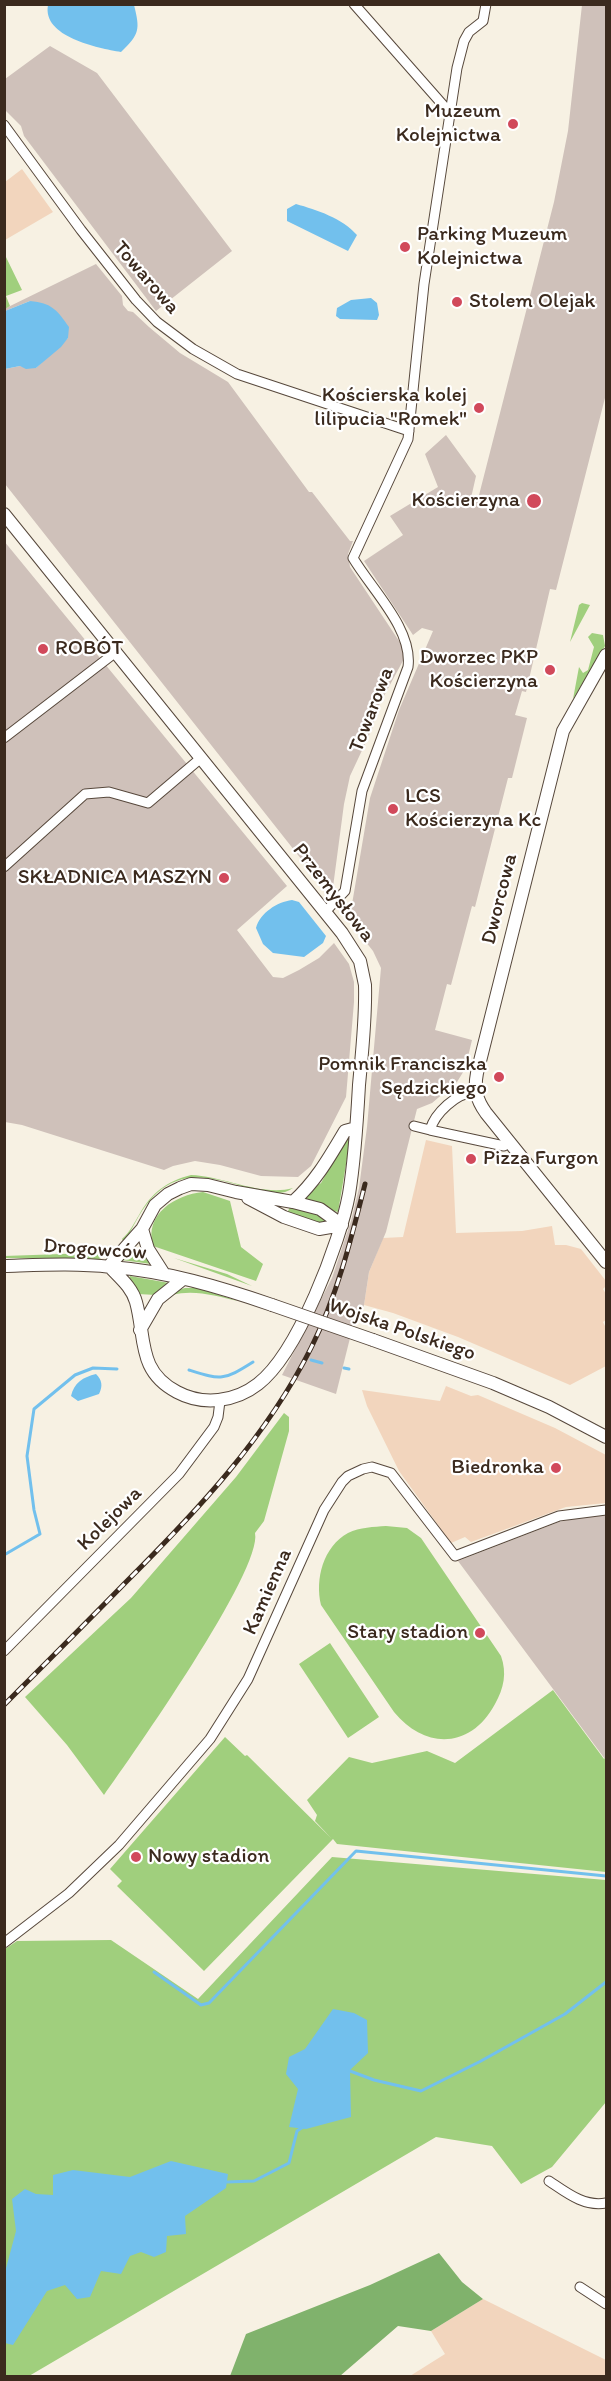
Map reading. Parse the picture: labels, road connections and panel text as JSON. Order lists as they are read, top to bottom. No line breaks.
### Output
{"streets":{"main road":["Przemysłowa","Dworcowa","Drogowców","Wojska Polskiego"],"street":["Towarowa","Kolejowa","Kamienna"]},"crossings":[["Towarowa","Przemysłowa"],["Przemysłowa","Drogowców"],["Przemysłowa","Kolejowa"],["Drogowców","Wojska Polskiego"]],"places":["Muzeum Kolejnictwa","Parking Muzeum Kolejnictwa","Stolem Olejak","Kościerska kolej lilipucia \"Romek\"","Kościerzyna","ROBÓT","Dworzec PKP Kościerzyna","LCS Kościerzyna Kc","SKŁADNICA MASZYN","Pomnik Franciszka Sędzickiego","Pizza Furgon","Biedronka","Stary stadion","Nowy stadion"]}
